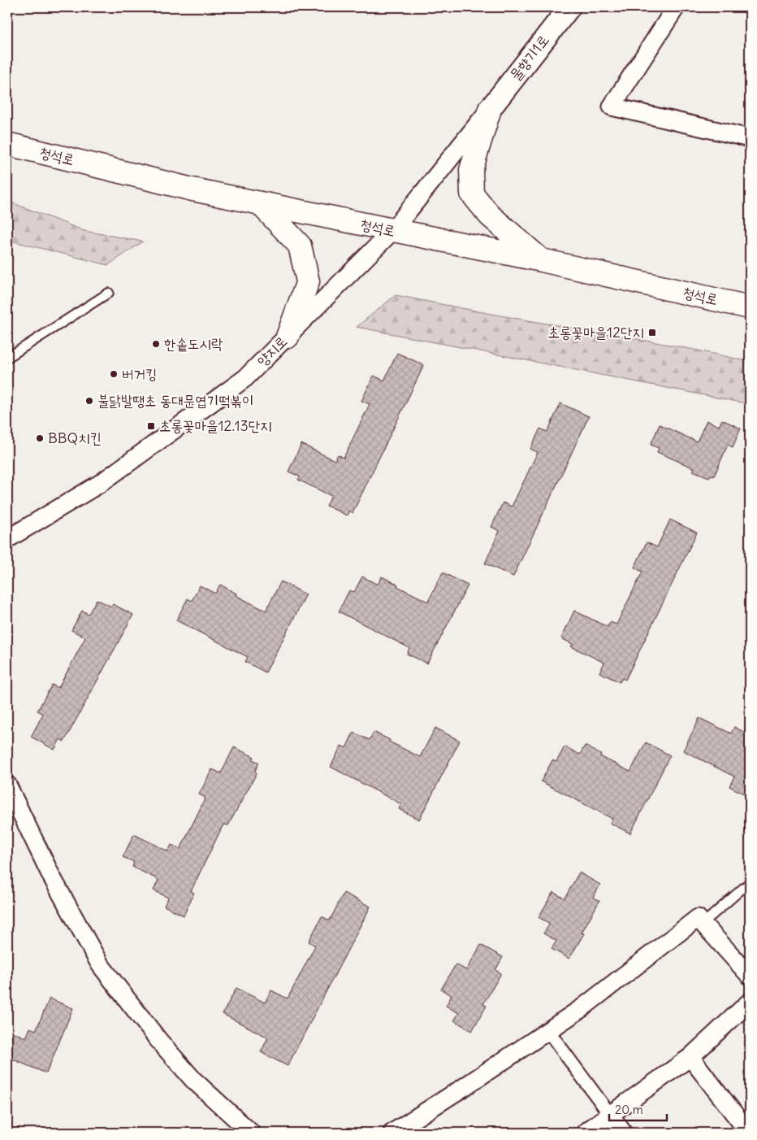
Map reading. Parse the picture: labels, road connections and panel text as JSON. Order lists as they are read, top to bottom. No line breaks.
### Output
{"streets":{"main road":["청석로"],"street":["물향기1로","양지로"]},"crossings":[["물향기1로","양지로"],["청석로","양지로"]],"places":{"transit":["초롱꽃마을12단지","초롱꽃마을12.13단지"],"other":["한솥도시락","버거킹","불닭발땡초 동대문엽기떡볶이","BBQ치킨"]},"scale_bar":"20 m"}
